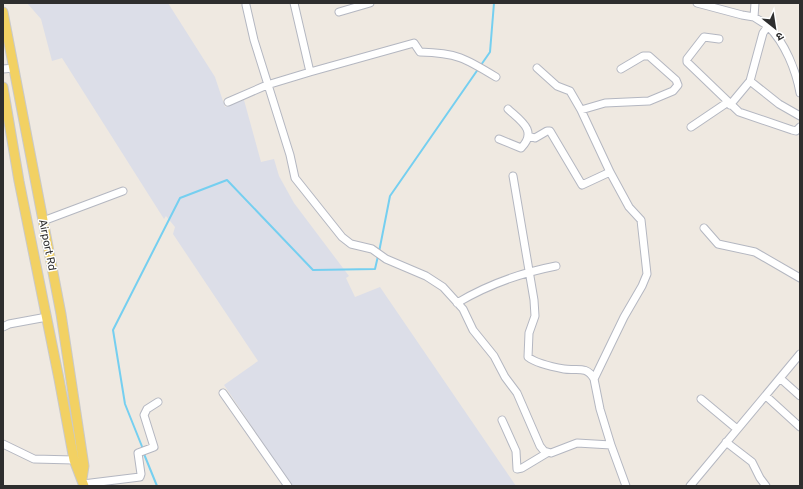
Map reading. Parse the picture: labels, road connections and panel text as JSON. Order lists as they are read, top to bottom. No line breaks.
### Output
{"streets":{"main road":["Airport Rd"]},"north":"bottom right"}
